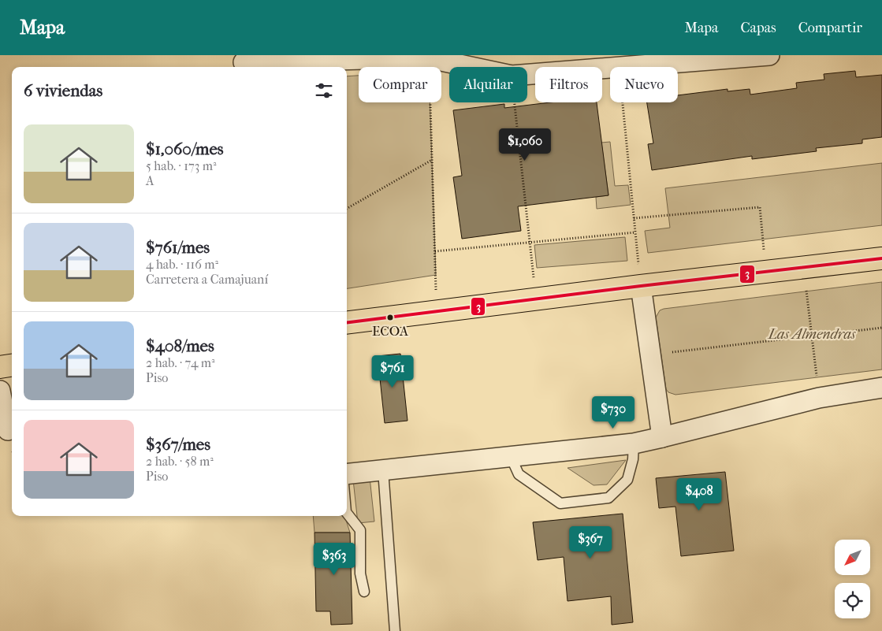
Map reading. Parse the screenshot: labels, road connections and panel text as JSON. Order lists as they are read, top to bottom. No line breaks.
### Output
{"parks":["Las Almendras"],"places":["ECOA"],"lines":["transit line 3"],"north":"bottom left","page":{"header":"Mapa","nav":["Mapa","Capas","Compartir"],"chip":["Comprar","Alquilar","Filtros","Nuevo"],"heading":"6 viviendas","list":[{"name":"$1,060/mes","note":"5 hab. · 173 m² · A"},{"name":"$761/mes","note":"4 hab. · 116 m² · Carretera a Camajuaní"},{"name":"$408/mes","note":"2 hab. · 74 m² · Piso"},{"name":"$367/mes","note":"2 hab. · 58 m² · Piso"}],"price":["$1,060","$761","$730","$408","$367","$363"]}}
